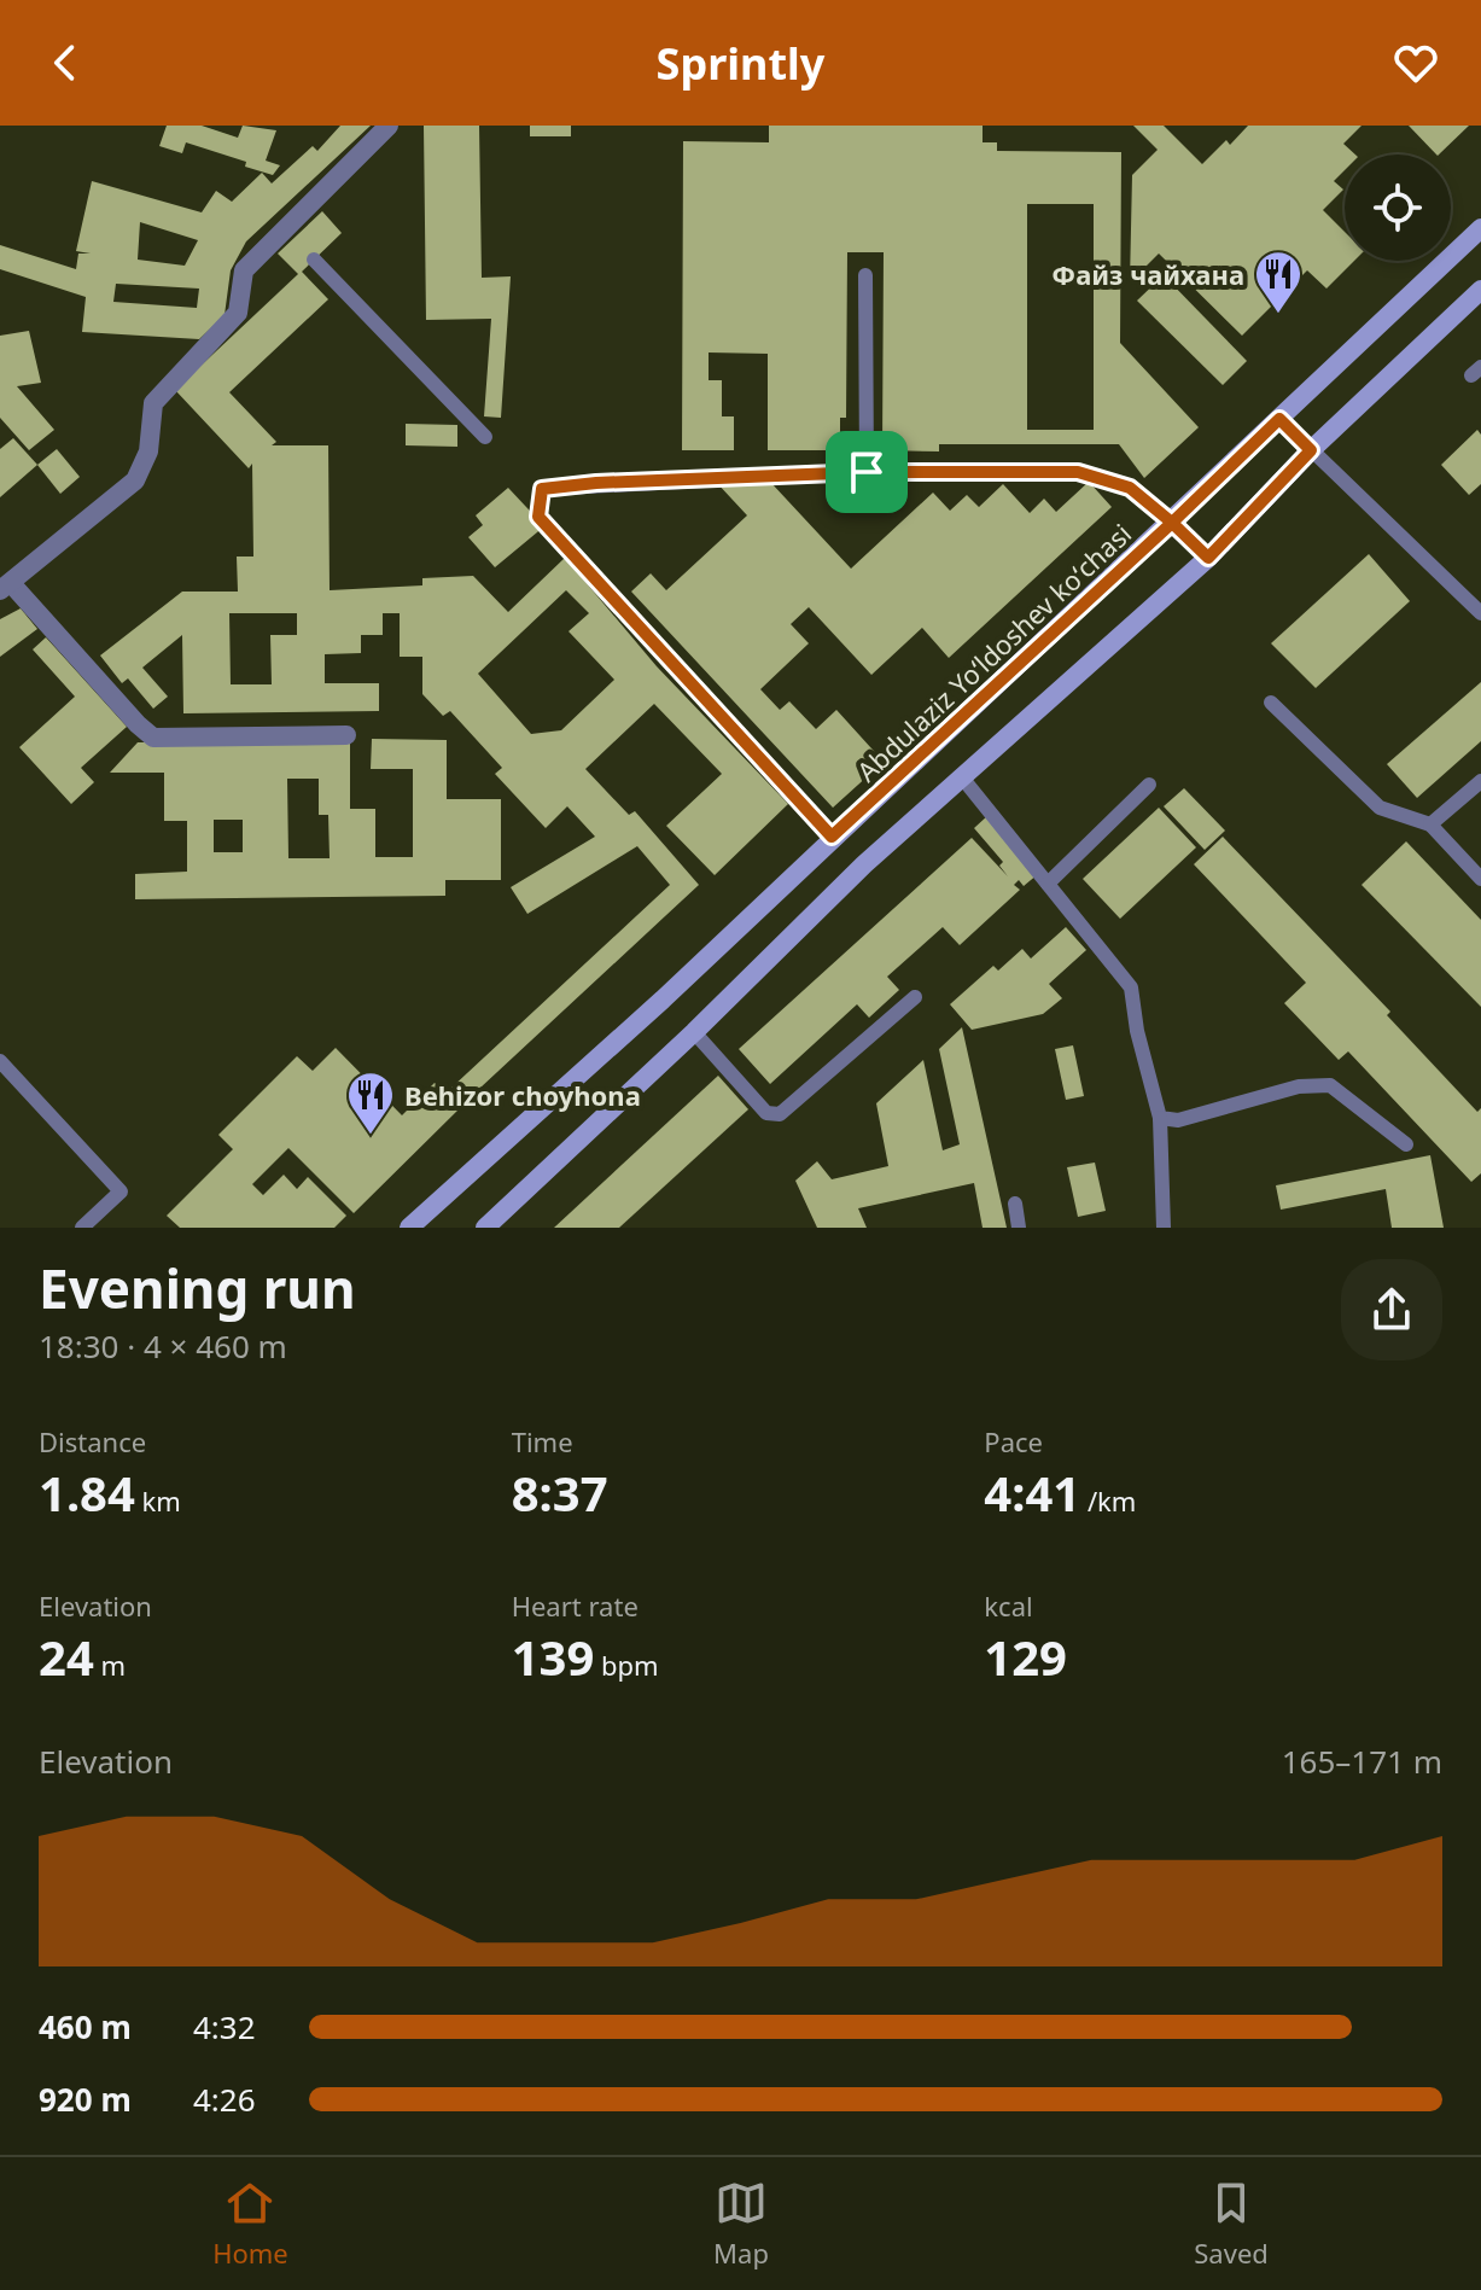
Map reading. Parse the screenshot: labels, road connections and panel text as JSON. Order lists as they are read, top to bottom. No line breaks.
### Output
{"streets":{"main road":["Abdulaziz Yoʻldoshev koʻchasi"]},"places":{"restaurant":["Файз чайхана","Behizor choyhona"]},"page":{"header":"Sprintly","heading":["Evening run","18:30 · 4 × 460 m"],"stats":[["Distance","1.84 km"],["Time","8:37"],["Pace","4:41 /km"],["Elevation","24 m"],["Heart rate","139 bpm"],["kcal","129"]],"chart":["Elevation","165–171 m"],"list":[{"name":"460 m","note":"4:32"},{"name":"920 m","note":"4:26"}],"tabs":["Home","Map","Saved"]}}
